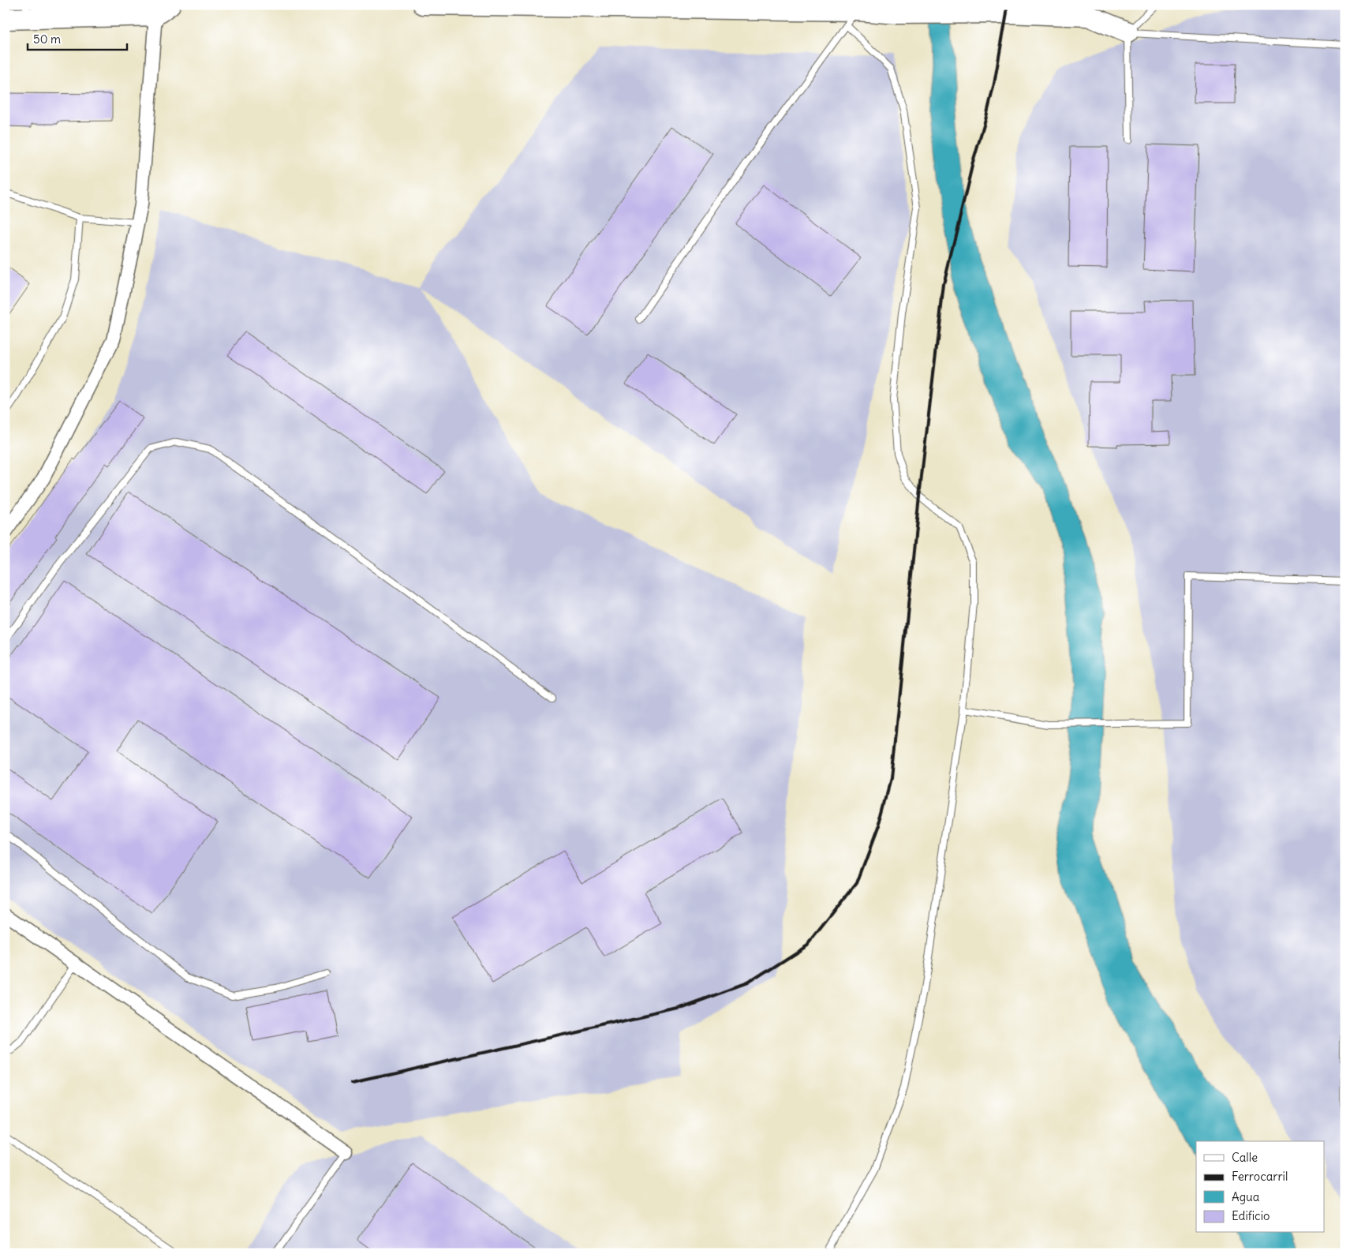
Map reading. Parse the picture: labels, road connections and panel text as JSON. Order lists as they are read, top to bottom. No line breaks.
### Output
{"legend":["Calle","Ferrocarril","Agua","Edificio"],"scale_bar":"50 m"}
